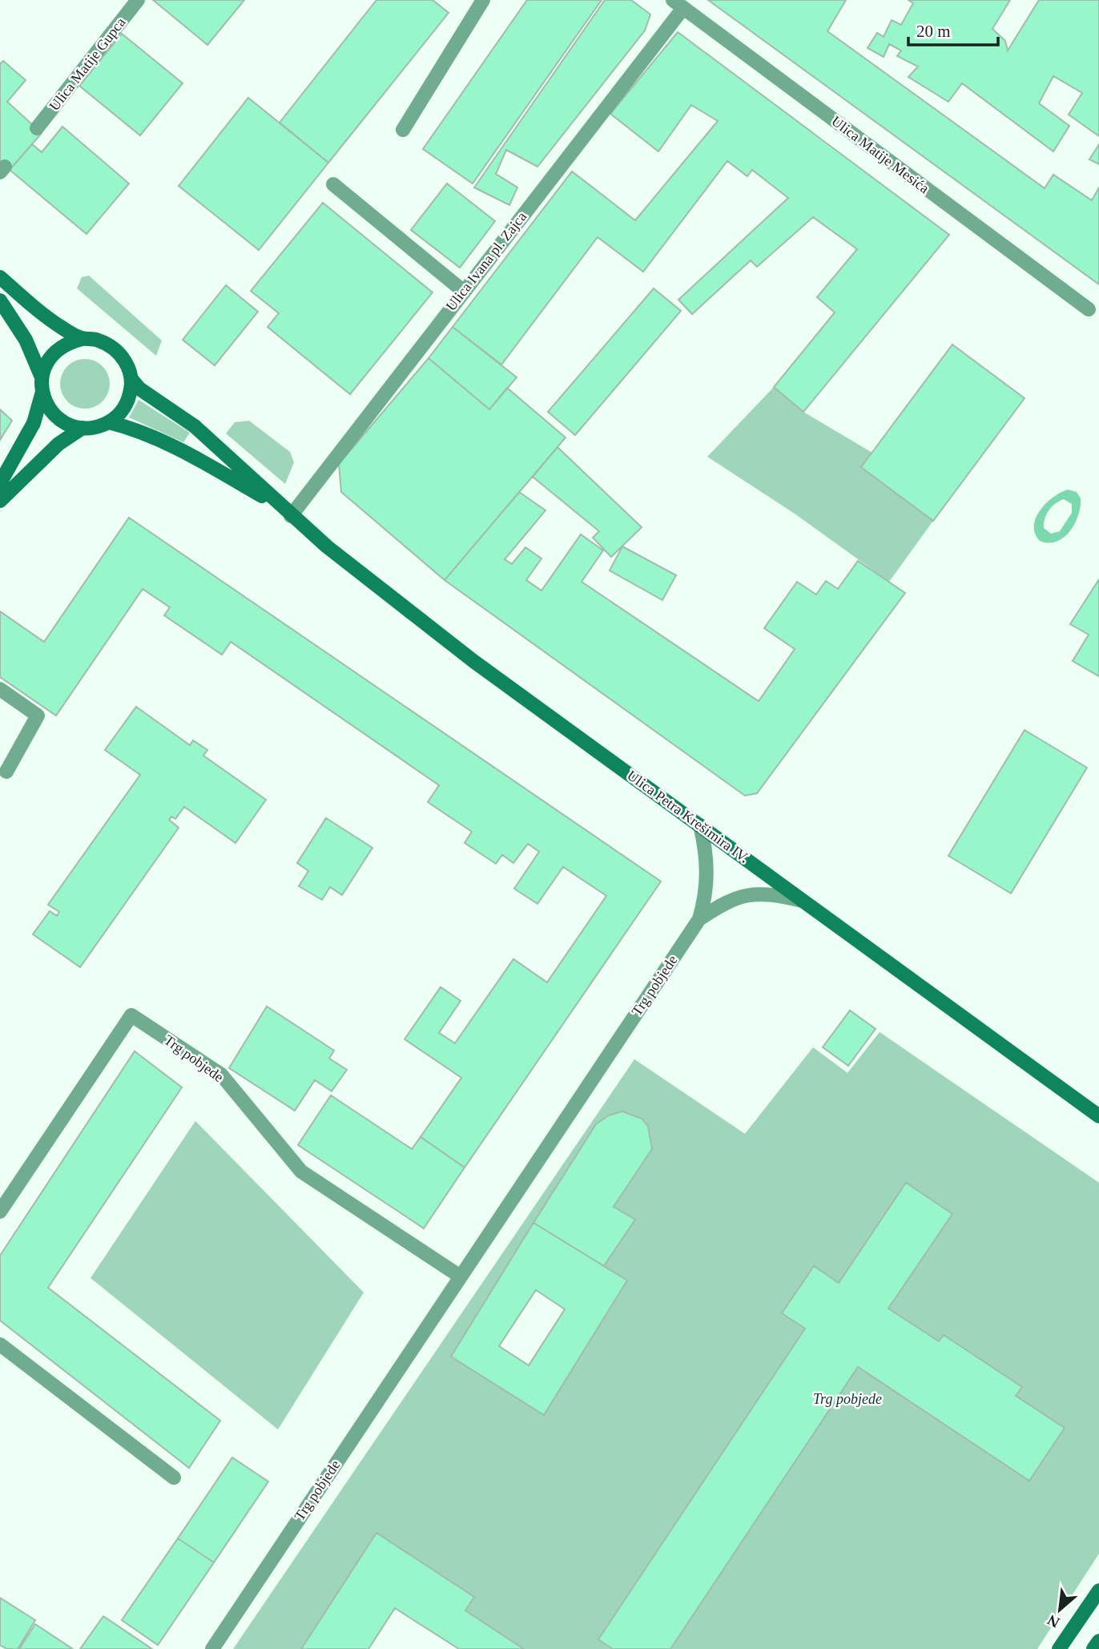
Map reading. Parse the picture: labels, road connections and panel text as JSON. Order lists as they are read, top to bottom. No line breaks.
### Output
{"streets":{"main road":["Ulica Petra Krešimira IV."],"street":["Ulica Matije Gupca","Ulica Matije Mesića","Ulica Ivana pl. Zajca","Trg pobjede"]},"crossings":[["Ulica Matije Mesića","Ulica Ivana pl. Zajca"],["Ulica Ivana pl. Zajca","Ulica Petra Krešimira IV."],["Ulica Petra Krešimira IV.","Trg pobjede"]],"parks":["Trg pobjede"],"scale_bar":"20 m","north":"bottom left"}
